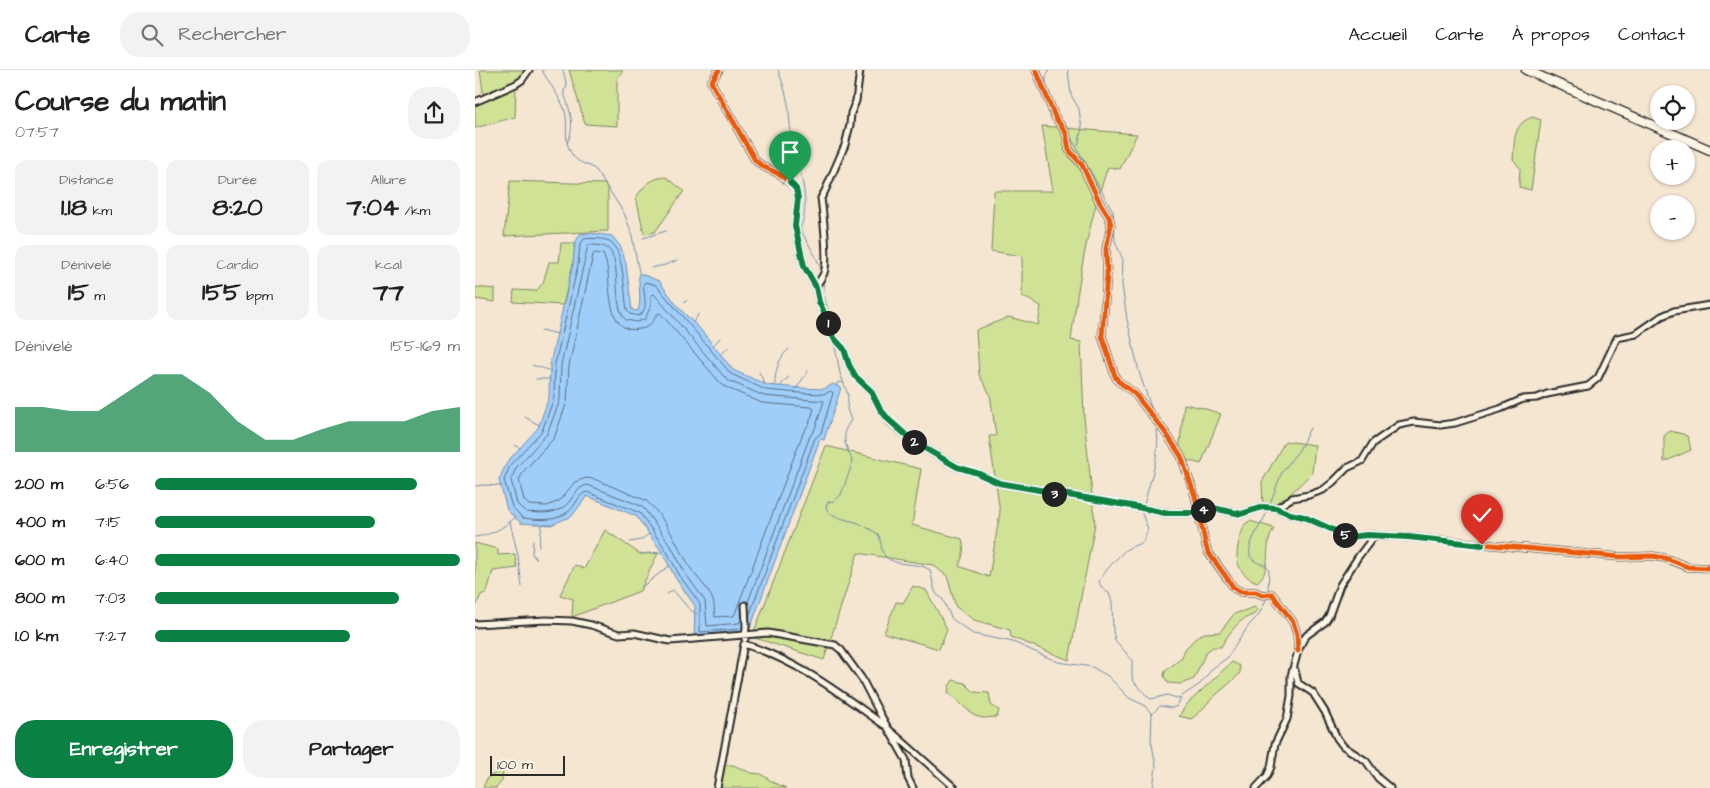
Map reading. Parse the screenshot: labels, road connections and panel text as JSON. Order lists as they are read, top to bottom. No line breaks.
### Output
{"scale_bar":"100 m","page":{"header":"Carte","search":"Rechercher","nav":["Accueil","Carte","À propos","Contact"],"heading":["Course du matin","07:57"],"map_buttons":["+","−"],"stats":[["Distance","1.18 km"],["Durée","8:20"],["Allure","7:04 /km"],["Dénivelé","15 m"],["Cardio","155 bpm"],["kcal","77"]],"pins":["1","2","3","4","5"],"chart":["Dénivelé","155–169 m"],"list":[{"name":"200 m","note":"6:56"},{"name":"400 m","note":"7:15"},{"name":"600 m","note":"6:40"},{"name":"800 m","note":"7:03"},{"name":"1.0 km","note":"7:27"}],"buttons":["Enregistrer","Partager"],"scale":"100 m"}}
